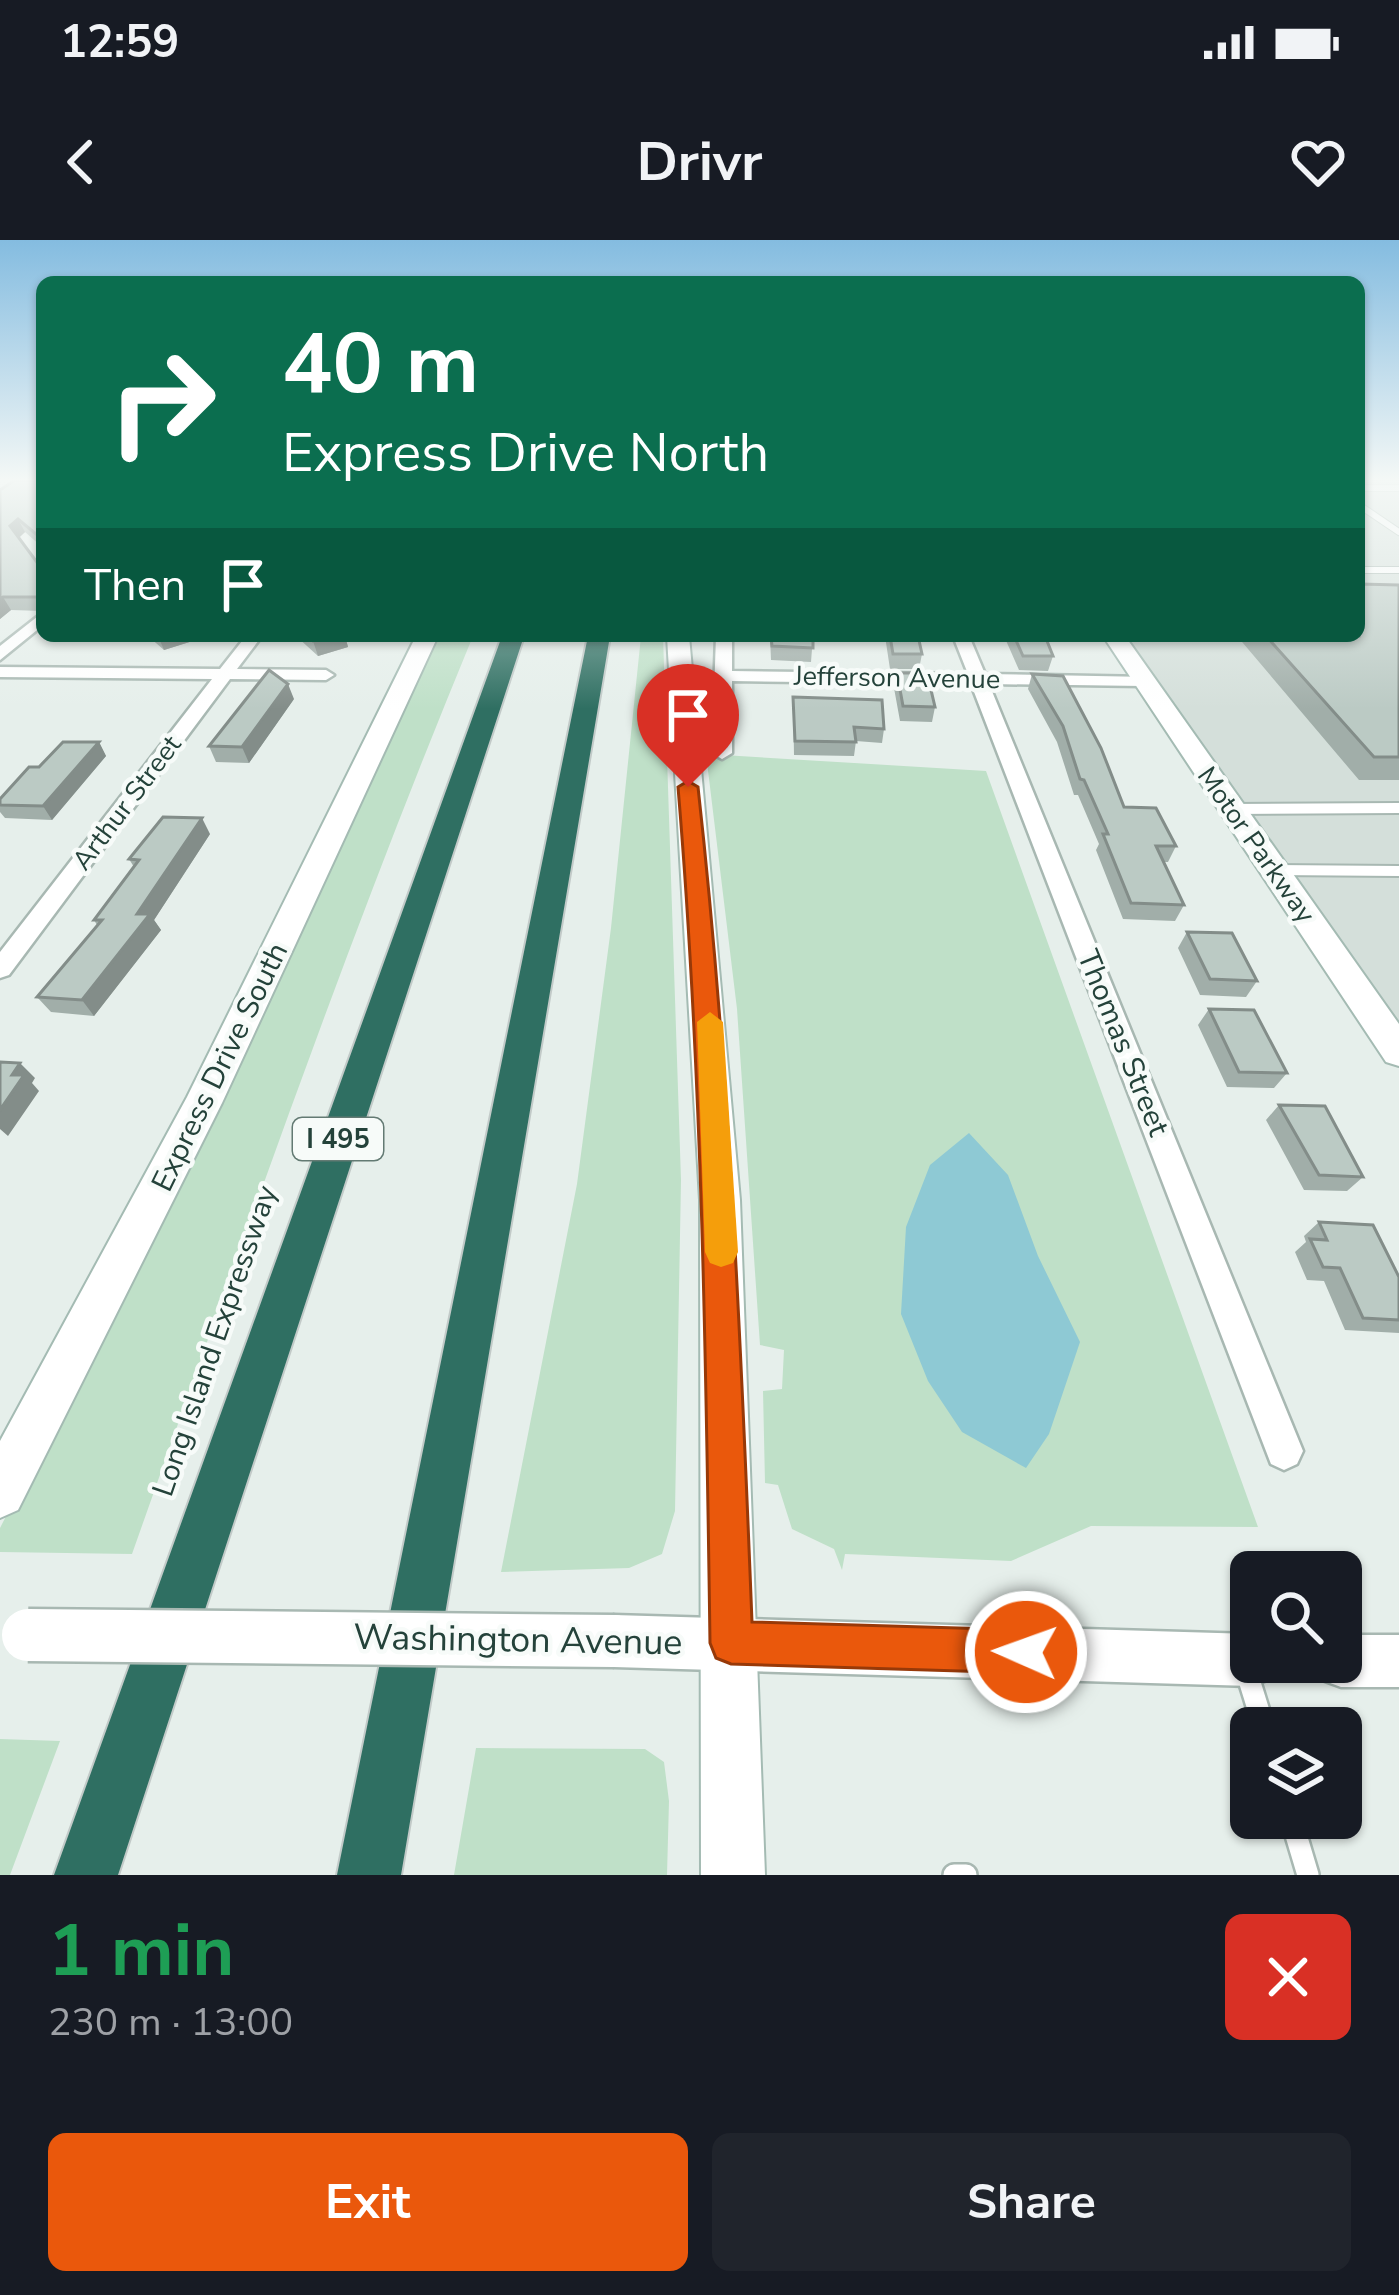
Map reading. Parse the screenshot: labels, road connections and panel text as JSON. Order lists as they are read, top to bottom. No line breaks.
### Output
{"streets":{"highway":["I 495","Long Island Expressway"],"main road":["Motor Parkway","Express Drive South"],"street":["Jefferson Avenue","Arthur Street","Thomas Street","Washington Avenue"]},"crossings":[["Jefferson Avenue","Motor Parkway"],["Jefferson Avenue","Thomas Street"]],"page":{"status":"12:59","header":"Drivr","turn":["40 m","Express Drive North"],"then":"Then","heading":["1 min","230 m · 13:00"],"buttons":["Exit","Share"]}}
